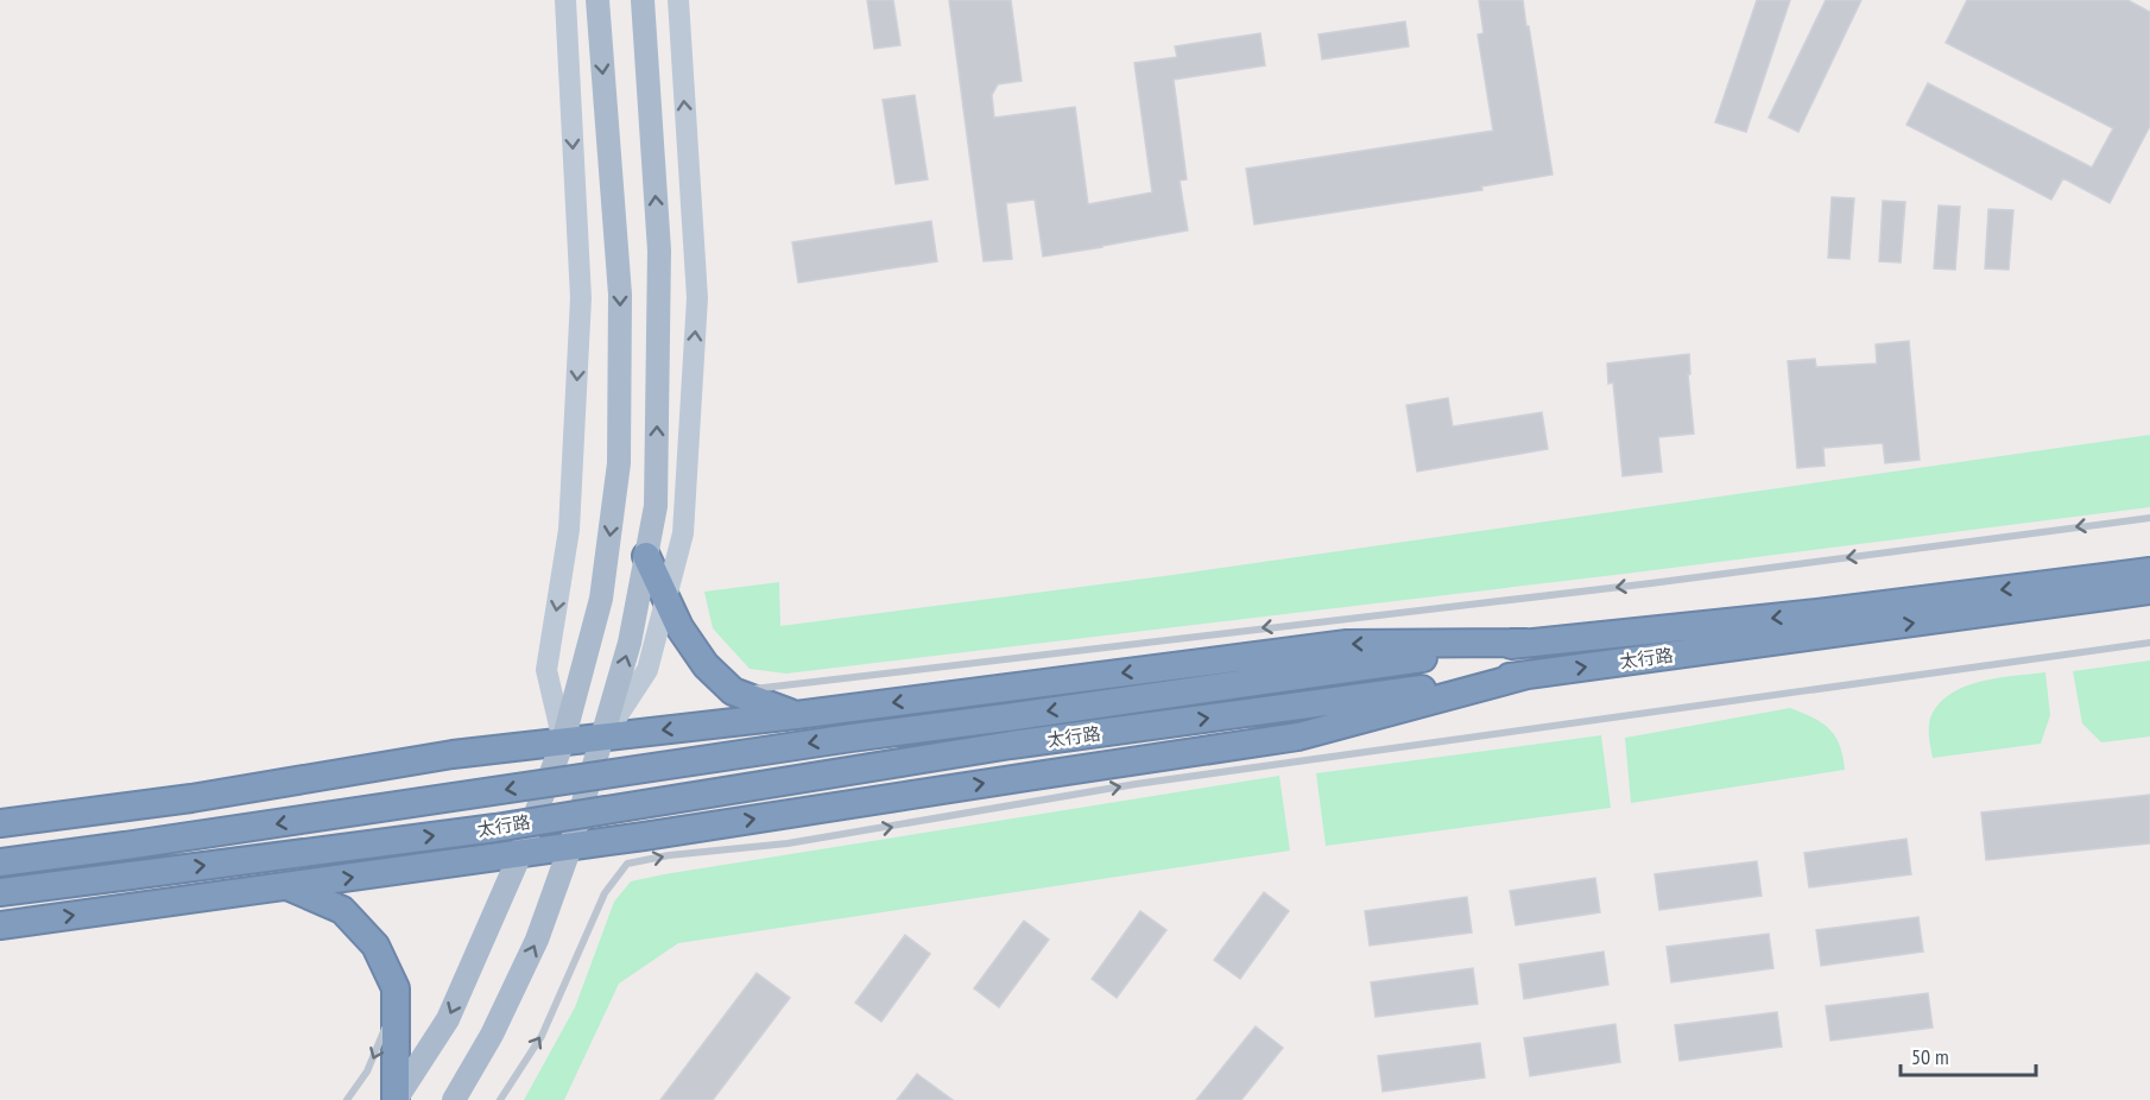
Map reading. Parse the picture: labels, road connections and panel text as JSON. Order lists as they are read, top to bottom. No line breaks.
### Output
{"streets":{"highway":["太行路"]},"scale_bar":"50 m"}
